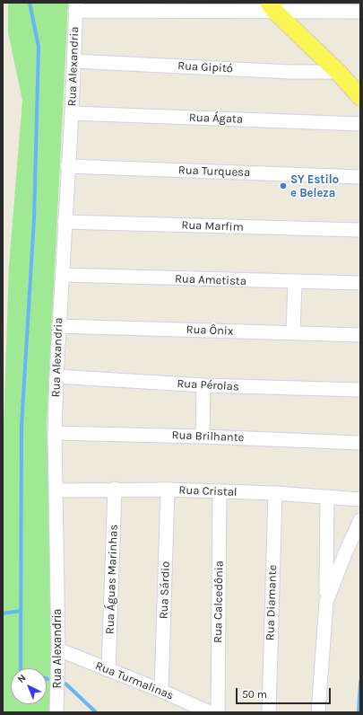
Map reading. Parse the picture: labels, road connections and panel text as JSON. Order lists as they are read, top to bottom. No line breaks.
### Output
{"streets":{"street":["Rua Alexandria","Rua Gipitó","Rua Ágata","Rua Turquesa","Rua Marfim","Rua Ametista","Rua Ônix","Rua Pérolas","Rua Brilhante","Rua Cristal","Rua Águas Marinhas","Rua Sárdio","Rua Calcedônia","Rua Diamante","Rua Turmalinas"]},"crossings":[["Rua Alexandria","Rua Gipitó"],["Rua Alexandria","Rua Ágata"],["Rua Alexandria","Rua Turquesa"],["Rua Alexandria","Rua Marfim"],["Rua Alexandria","Rua Ametista"],["Rua Alexandria","Rua Ônix"],["Rua Alexandria","Rua Pérolas"],["Rua Alexandria","Rua Brilhante"],["Rua Alexandria","Rua Cristal"],["Rua Alexandria","Rua Turmalinas"],["Rua Cristal","Rua Águas Marinhas"],["Rua Cristal","Rua Sárdio"],["Rua Cristal","Rua Calcedônia"],["Rua Cristal","Rua Diamante"],["Rua Águas Marinhas","Rua Turmalinas"],["Rua Sárdio","Rua Turmalinas"]],"places":["SY Estilo e Beleza"],"scale_bar":"50 m","north":"top left"}
